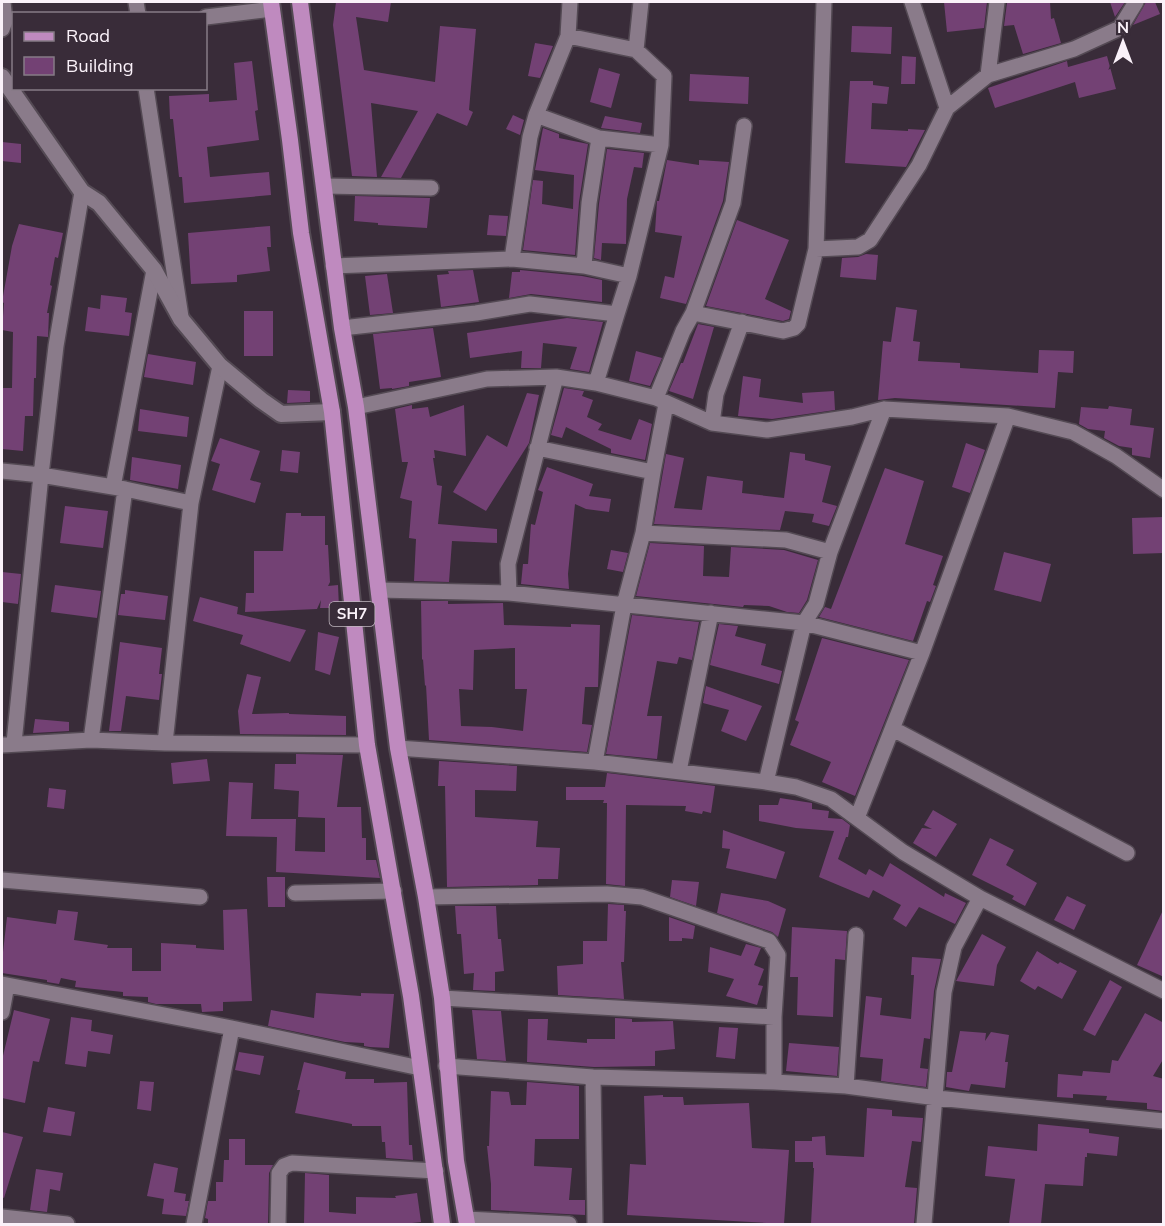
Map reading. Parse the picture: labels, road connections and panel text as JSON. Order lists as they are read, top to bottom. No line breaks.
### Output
{"streets":{"main road":["SH7"]},"legend":["Road","Building"],"north":"top"}
